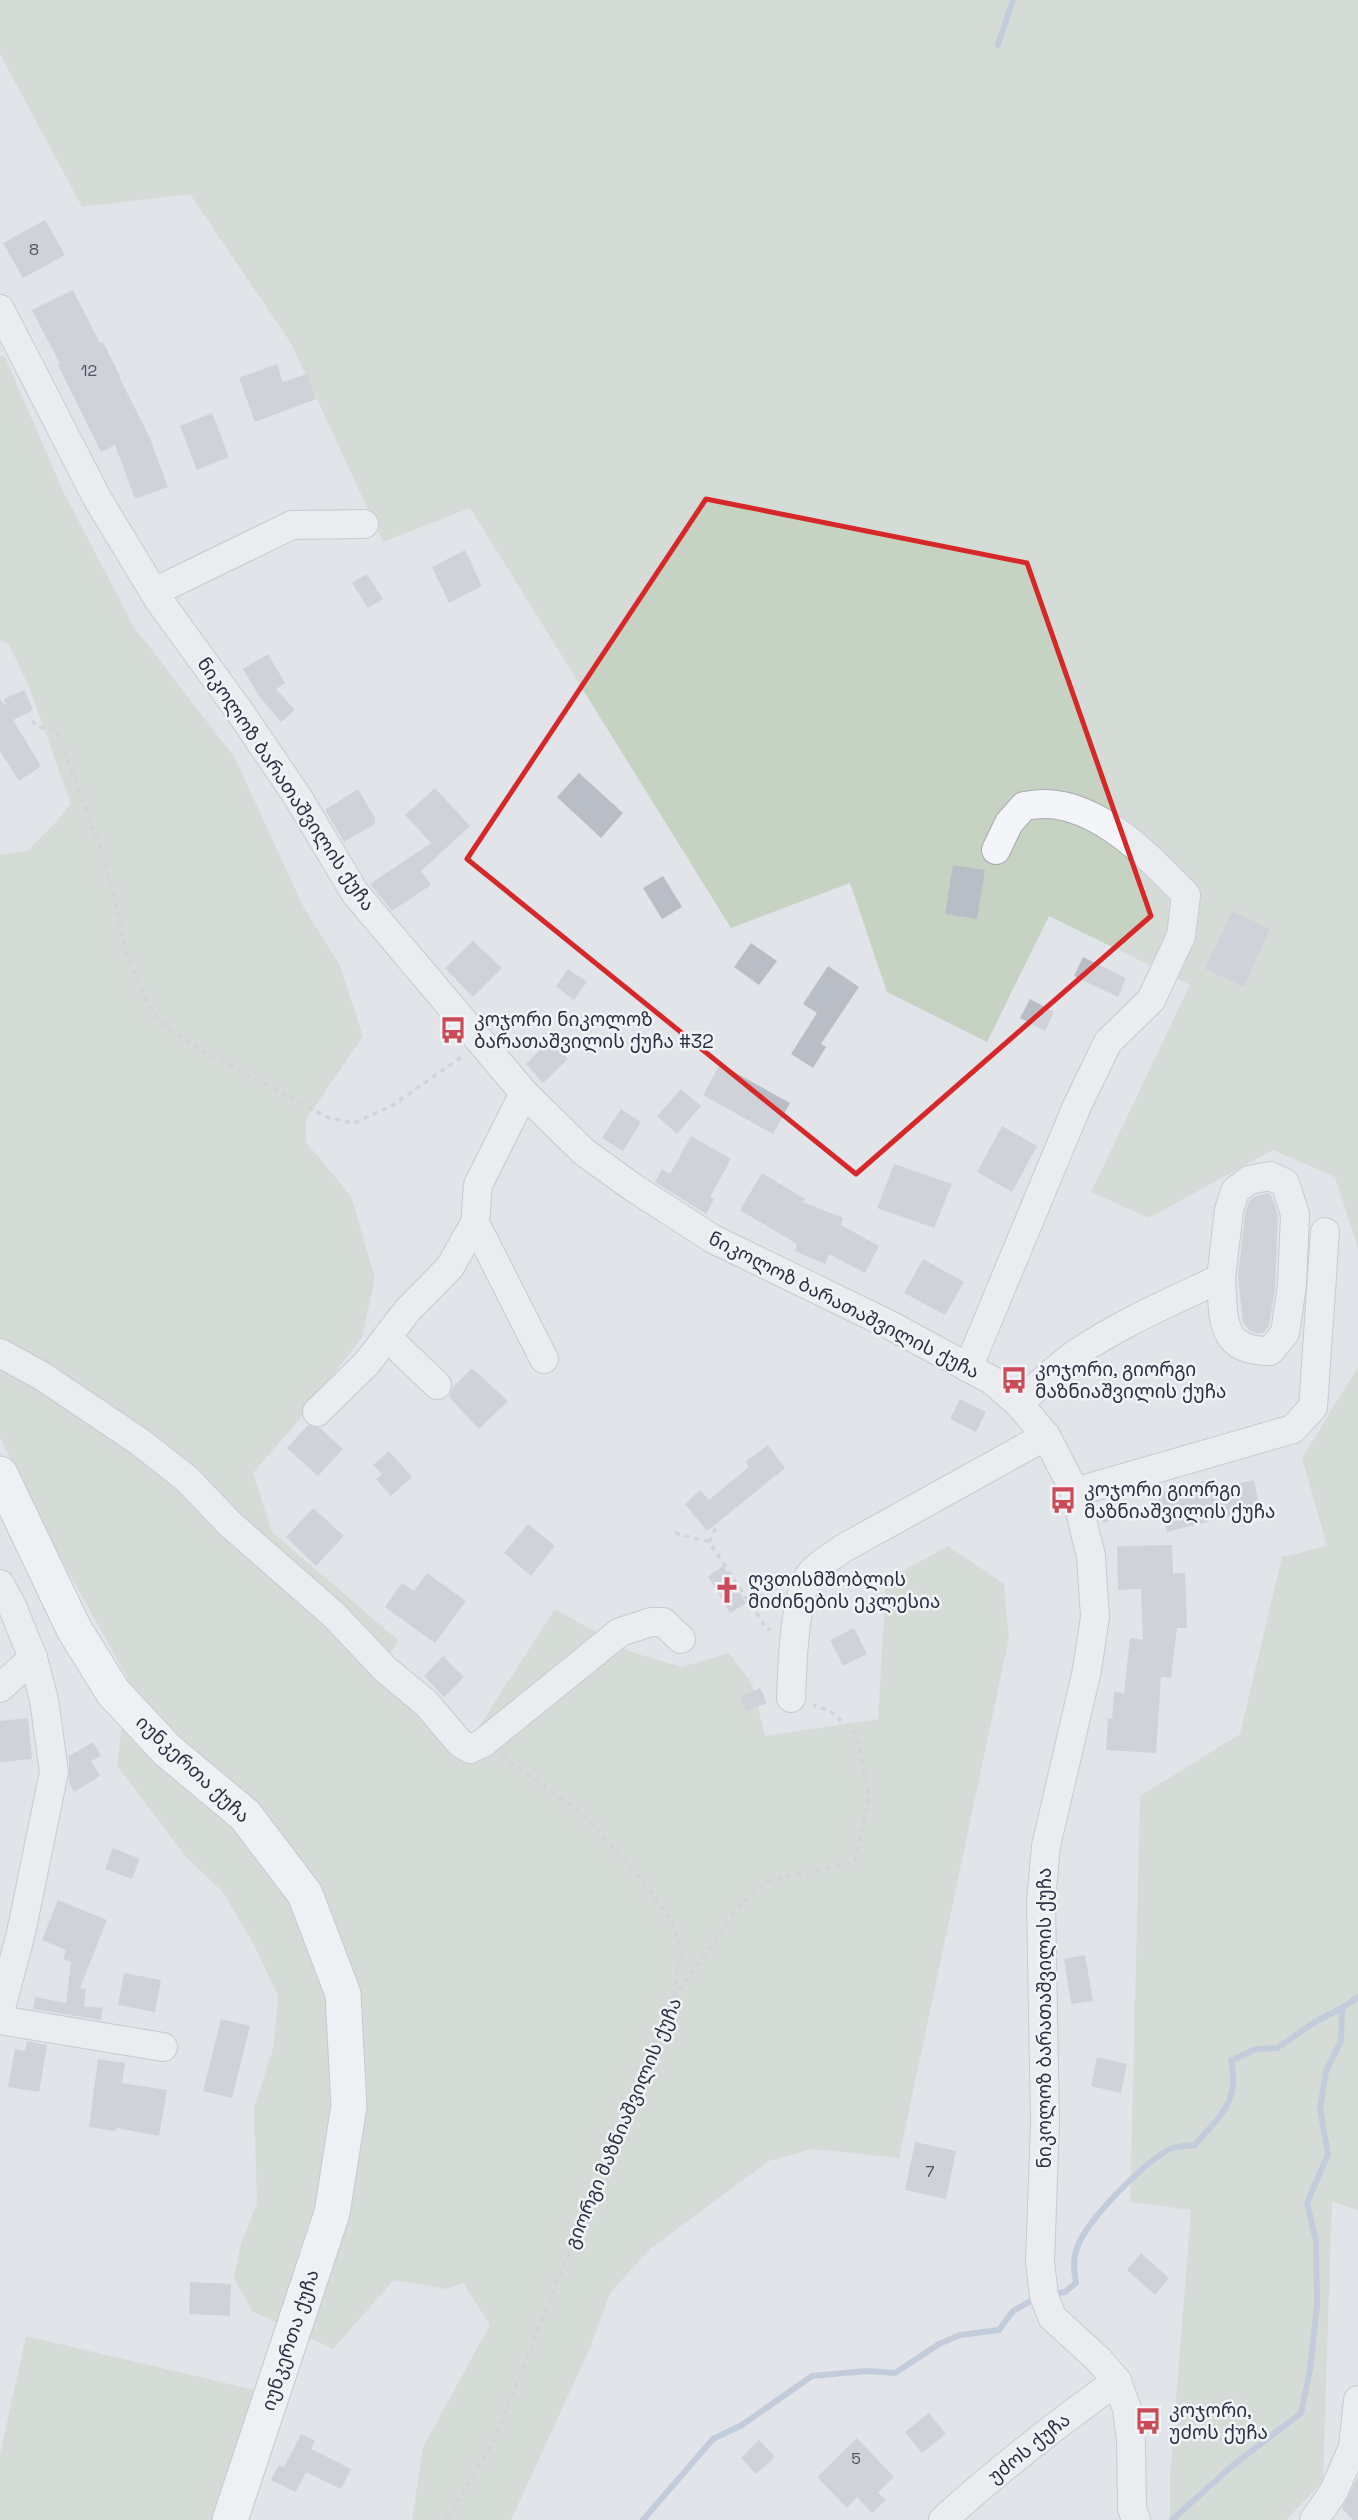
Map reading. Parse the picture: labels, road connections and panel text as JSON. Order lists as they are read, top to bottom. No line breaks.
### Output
{"streets":{"main road":["იუნკერთა ქუჩა"],"street":["ნიკოლოზ ბარათაშვილის ქუჩა","უძოს ქუჩა"],"path":["გიორგი მაზნიაშვილის ქუჩა"]},"crossings":[["ნიკოლოზ ბარათაშვილის ქუჩა","უძოს ქუჩა"]],"places":{"bus stop":["კოჯორი ნიკოლოზ ბარათაშვილის ქუჩა #32","კოჯორი, გიორგი მაზნიაშვილის ქუჩა","კოჯორი გიორგი მაზნიაშვილის ქუჩა","კოჯორი, უძოს ქუჩა"],"church":["ღვთისმშობლის მიძინების ეკლესია"]},"house_numbers":["8","12","7","5"]}
